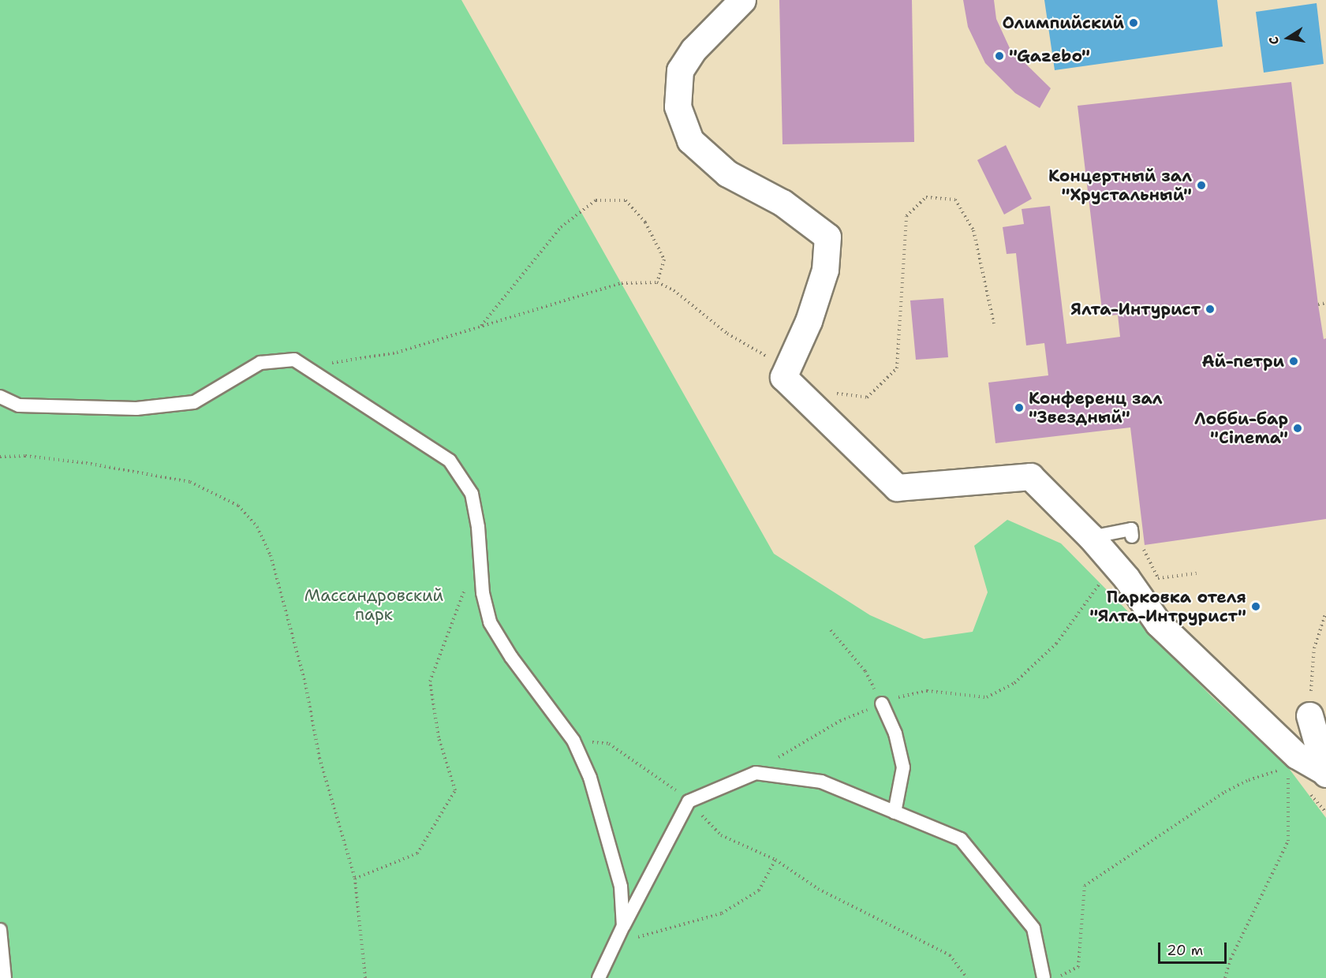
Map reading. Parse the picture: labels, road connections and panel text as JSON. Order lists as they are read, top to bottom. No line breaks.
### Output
{"parks":["Массандровский парк"],"places":["Олимпийский","\"Gazebo\"","Концертный зал \"Хрустальный\"","Ялта-Интурист","Ай-петри","Конференц зал \"Звездный\"","Лобби-бар \"Cinema\"","Парковка отеля \"Ялта-Интрурист\""],"scale_bar":"20 m","north":"left"}
